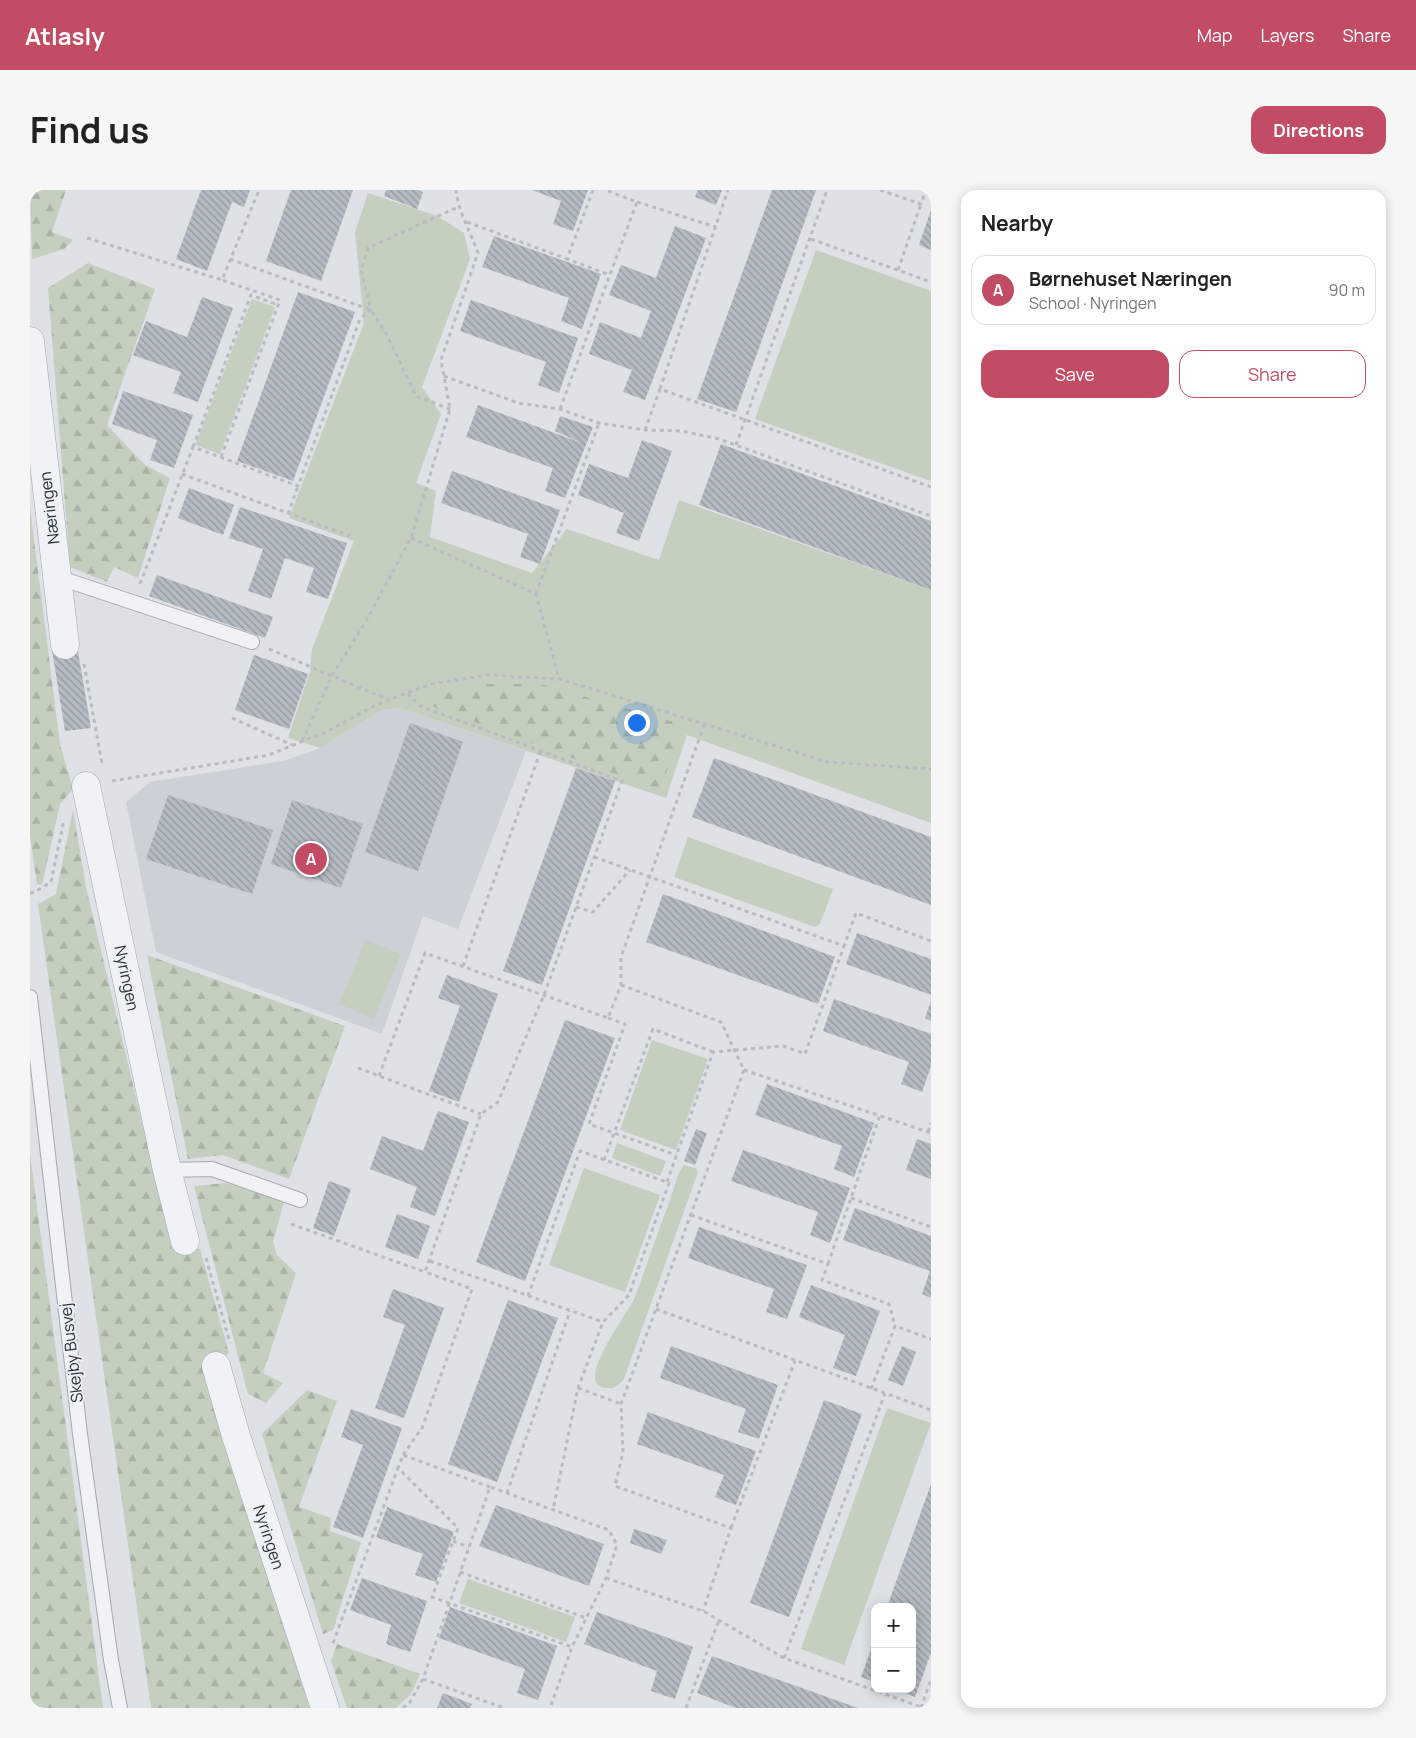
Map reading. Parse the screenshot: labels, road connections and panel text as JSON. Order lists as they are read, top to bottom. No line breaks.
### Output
{"streets":{"street":["Næringen","Nyringen"],"lane":["Skejby Busvej"]},"page":{"header":"Atlasly","nav":["Map","Layers","Share"],"title":"Find us","buttons":["Directions",["Save","Share"]],"heading":"Nearby","list":[{"mark":"A","name":"Børnehuset Næringen","note":"School · Nyringen","value":"90 m"}],"pins":"A","map_buttons":["+","−"]}}
